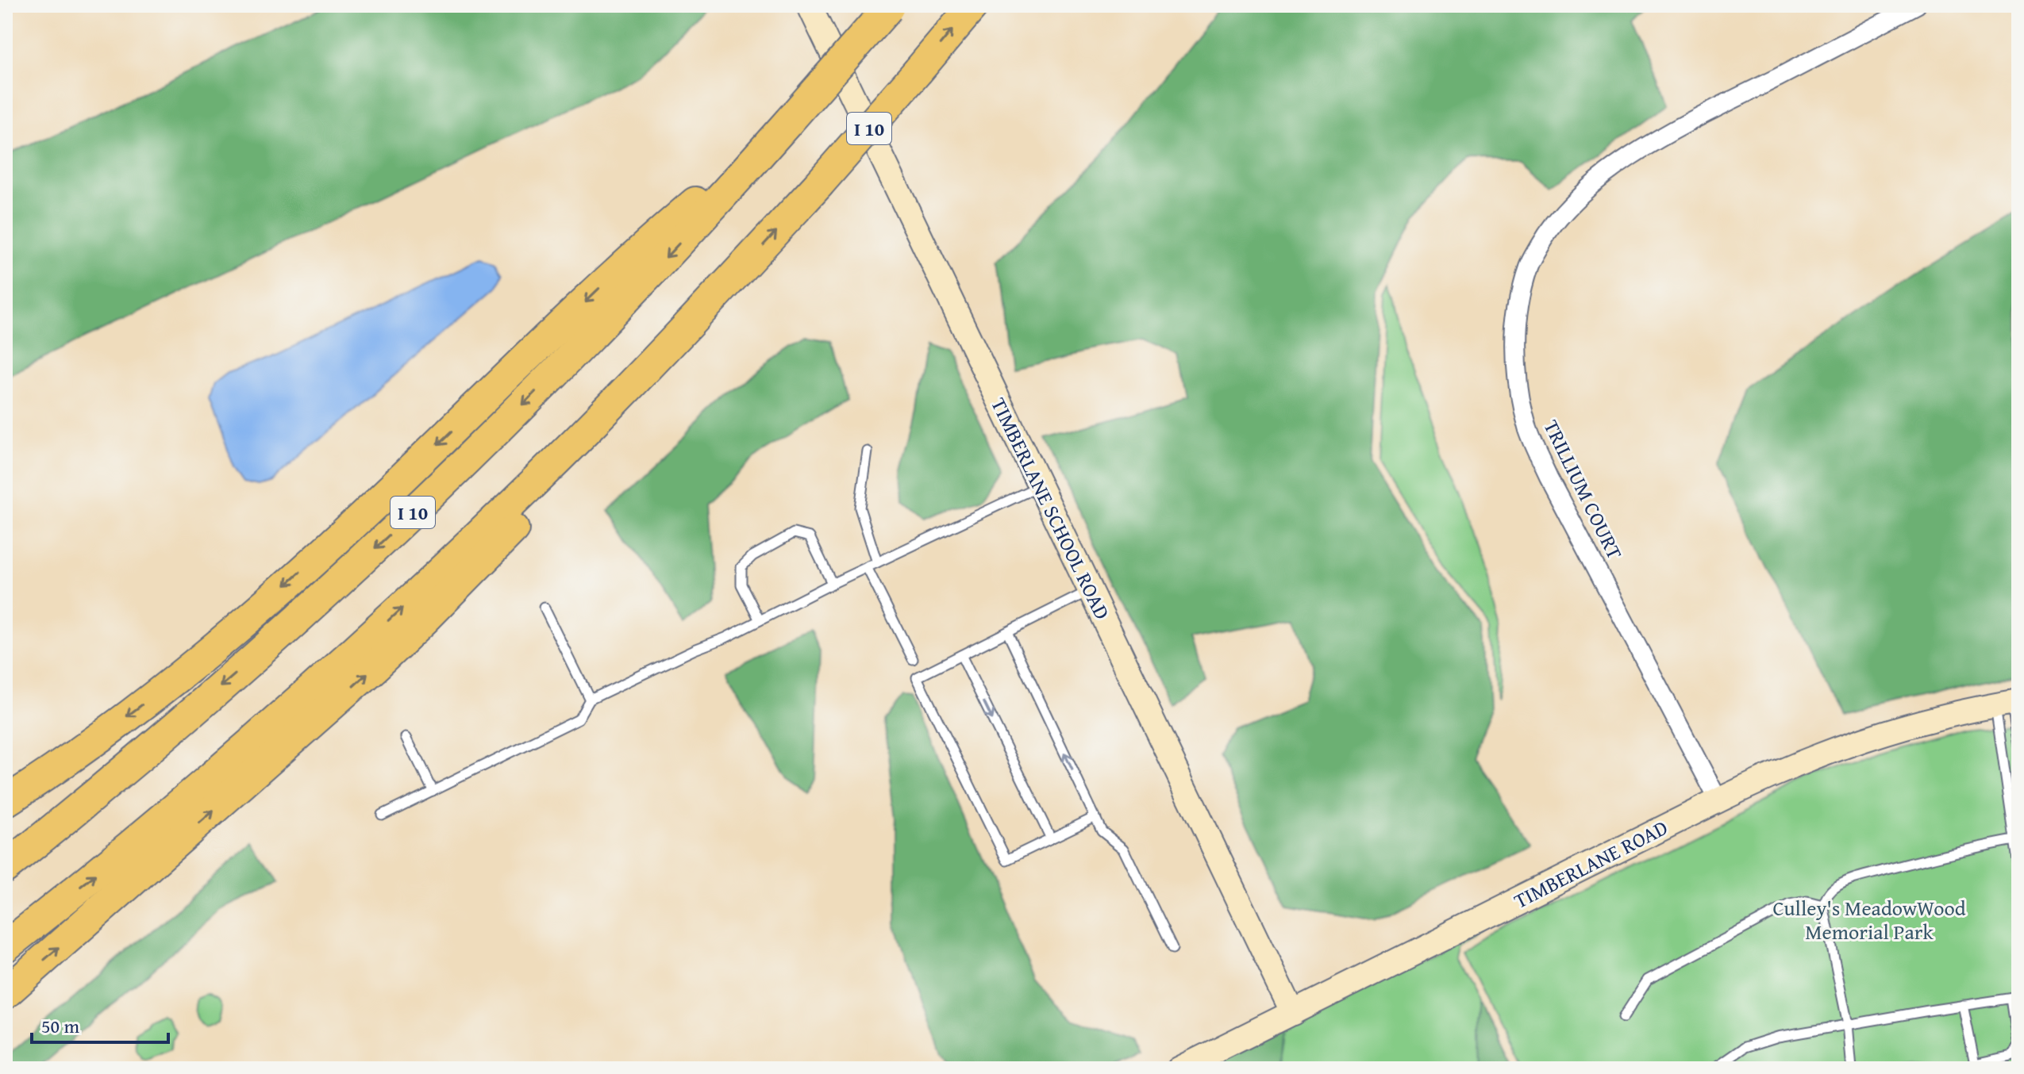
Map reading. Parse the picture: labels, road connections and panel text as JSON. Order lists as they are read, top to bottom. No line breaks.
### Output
{"streets":{"highway":["I 10"],"street":["TRILLIUM COURT","TIMBERLANE SCHOOL ROAD","TIMBERLANE ROAD"]},"crossings":[["TRILLIUM COURT","TIMBERLANE ROAD"],["TIMBERLANE SCHOOL ROAD","TIMBERLANE ROAD"]],"parks":["Culley's MeadowWood Memorial Park"],"scale_bar":"50 m"}
